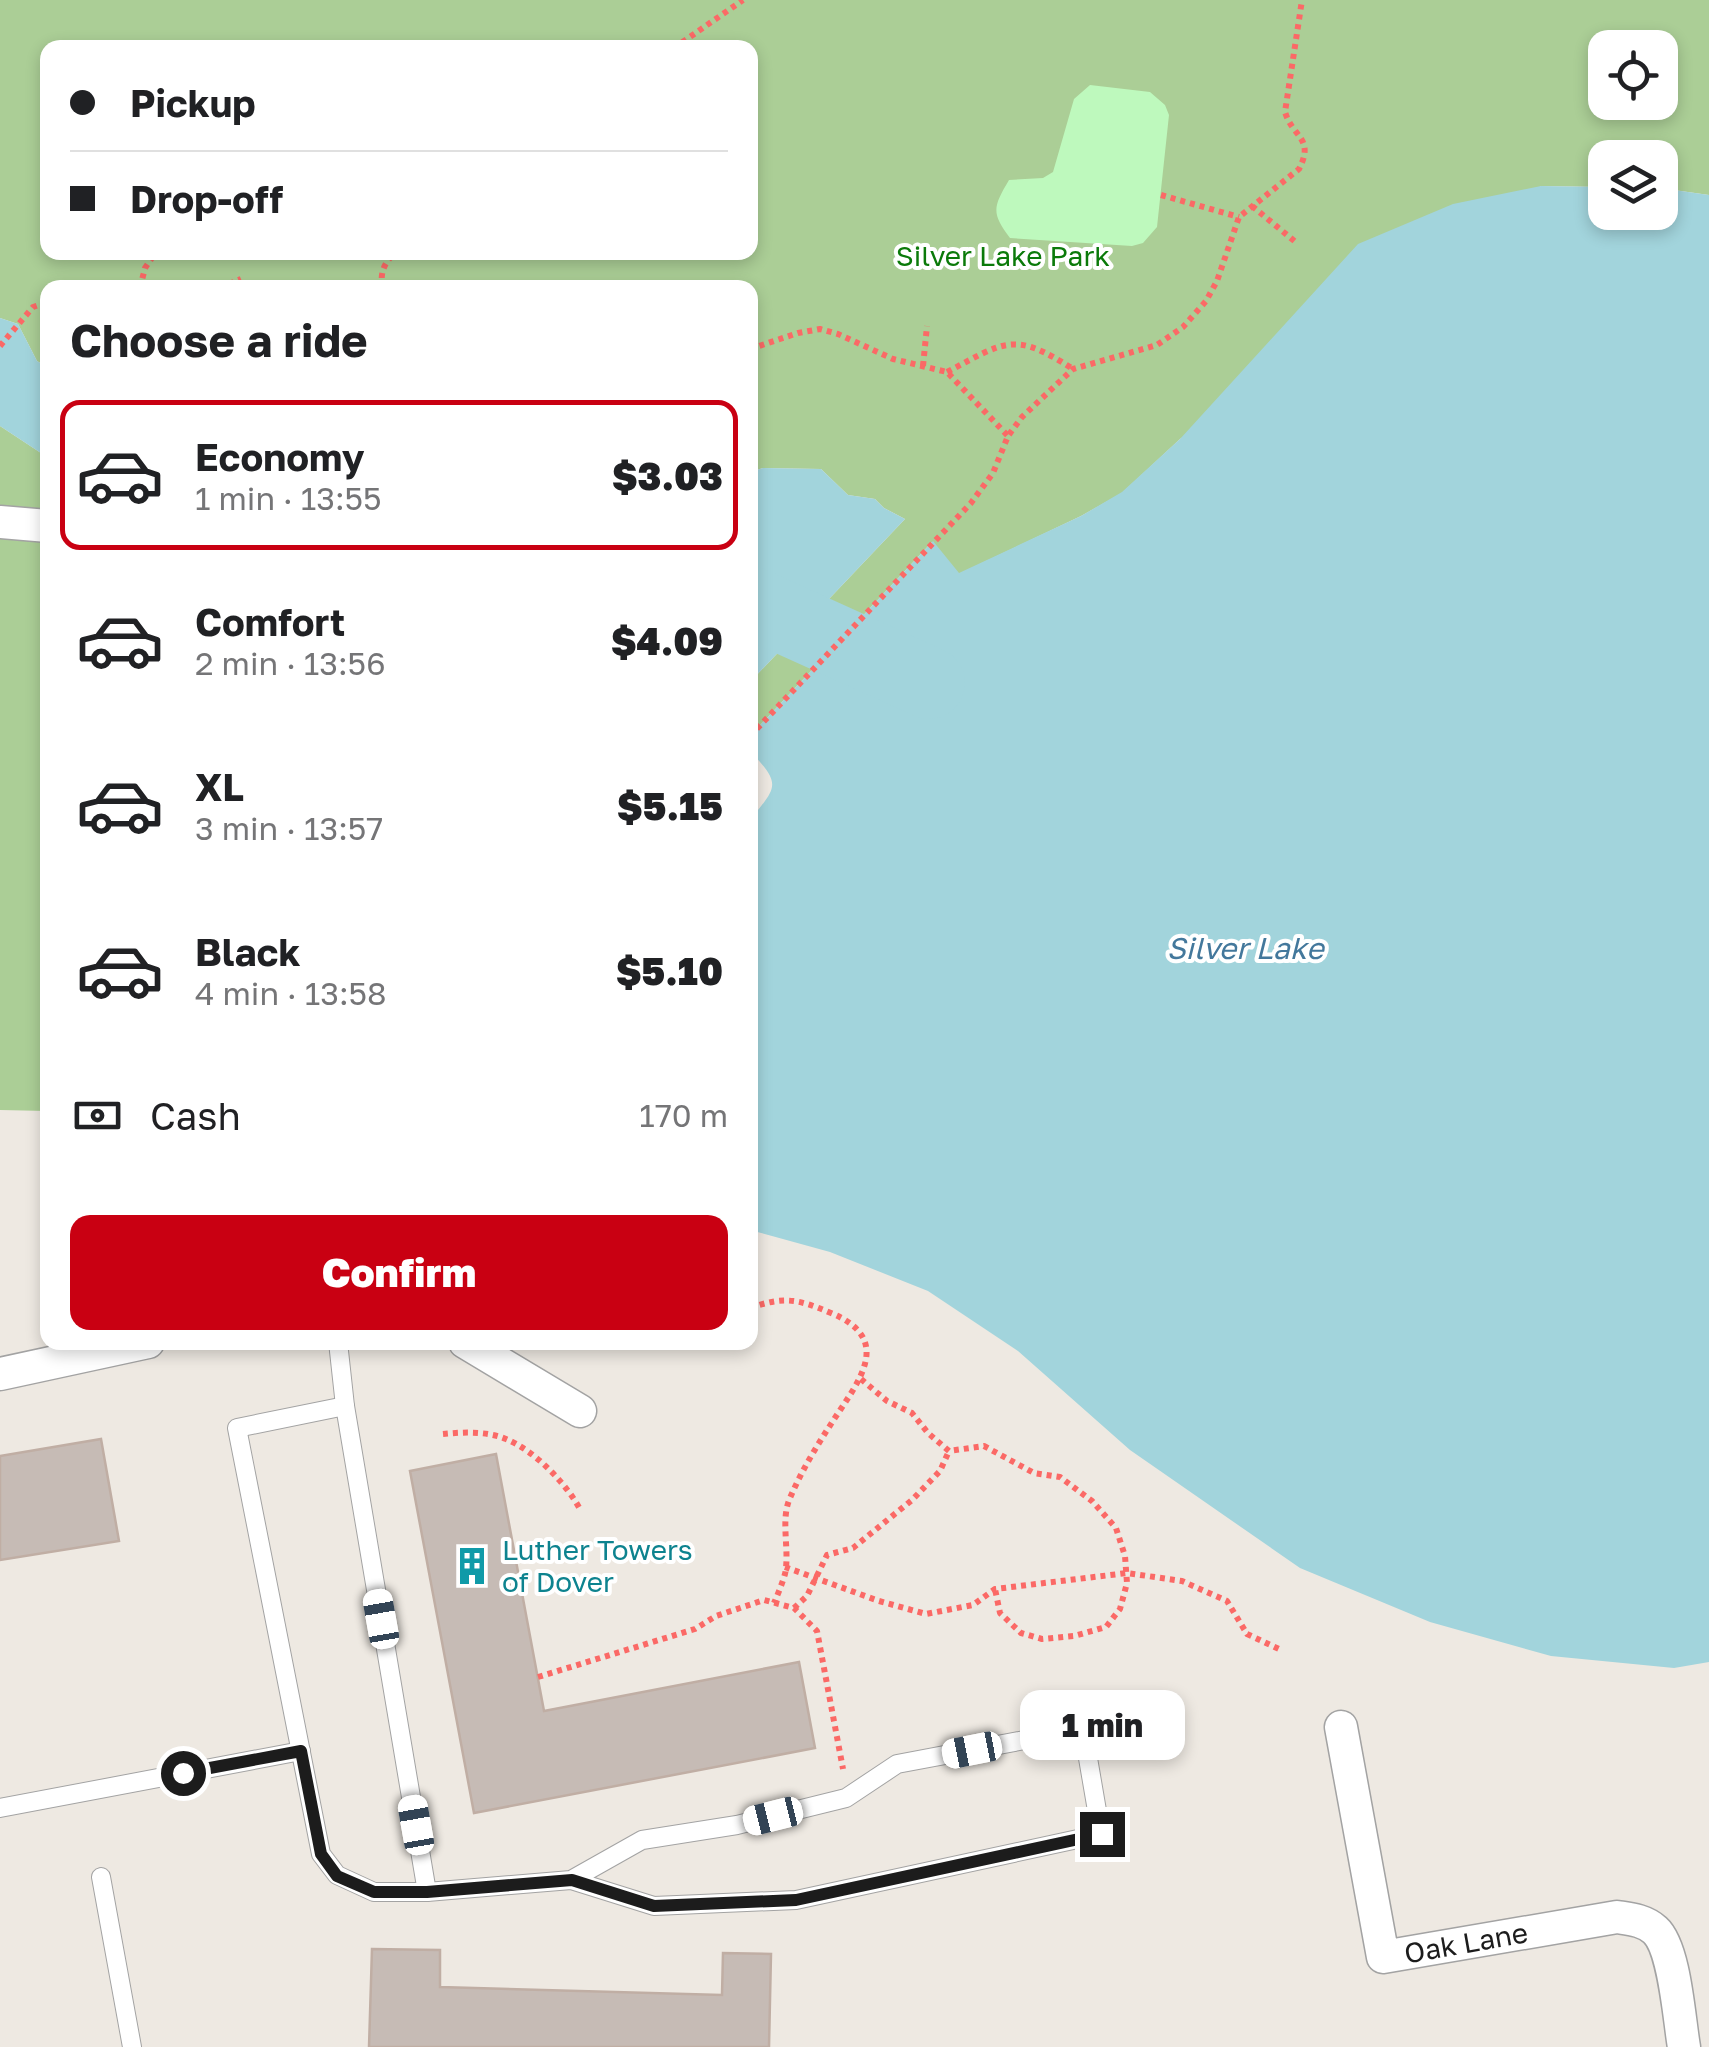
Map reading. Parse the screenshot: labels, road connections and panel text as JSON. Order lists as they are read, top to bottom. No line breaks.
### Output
{"streets":{"street":["Oak Lane"]},"water":["Silver Lake"],"parks":["Silver Lake Park"],"places":{"building":["Luther Towers of Dover"]},"page":{"banner":["Pickup","Drop-off"],"heading":"Choose a ride","list":[{"name":"Economy","note":"1 min · 13:55","value":"$3.03"},{"name":"Comfort","note":"2 min · 13:56","value":"$4.09"},{"name":"XL","note":"3 min · 13:57","value":"$5.15"},{"name":"Black","note":"4 min · 13:58","value":"$5.10"}],"pay":["Cash","170 m"],"buttons":"Confirm","bubble":"1 min"}}
